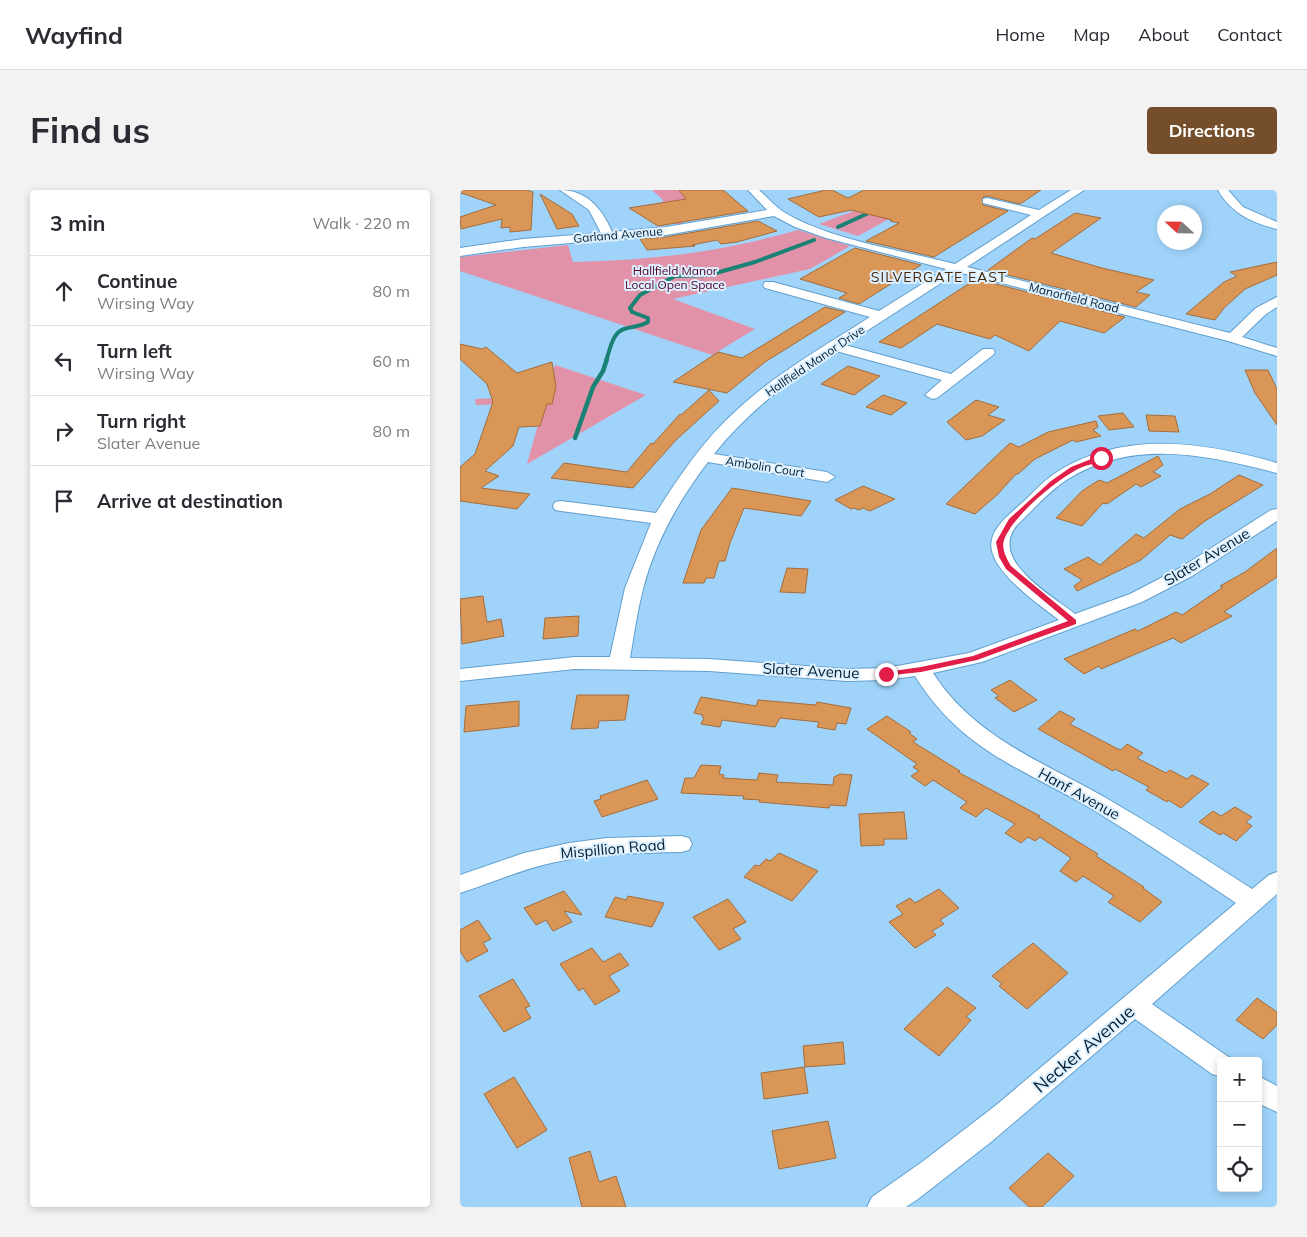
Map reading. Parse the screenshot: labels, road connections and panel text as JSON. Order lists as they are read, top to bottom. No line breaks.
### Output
{"streets":{"street":["Garland Avenue","Manorfield Road","Hallfield Manor Drive","Ambolin Court","Slater Avenue","Hanf Avenue","Mispillion Road","Necker Avenue"]},"crossings":[["Garland Avenue","Manorfield Road"],["Manorfield Road","Hallfield Manor Drive"],["Hallfield Manor Drive","Ambolin Court"],["Hallfield Manor Drive","Slater Avenue"],["Slater Avenue","Hanf Avenue"],["Hanf Avenue","Necker Avenue"]],"districts":["SILVERGATE EAST"],"parks":["Hallfield Manor Local Open Space"],"north":"left","page":{"header":"Wayfind","nav":["Home","Map","About","Contact"],"buttons":"Directions","title":"Find us","heading":["3 min","Walk · 220 m"],"list":[["Continue","Wirsing Way","80 m"],["Turn left","Wirsing Way","60 m"],["Turn right","Slater Avenue","80 m"],"Arrive at destination"],"map_buttons":["+","−"]}}
